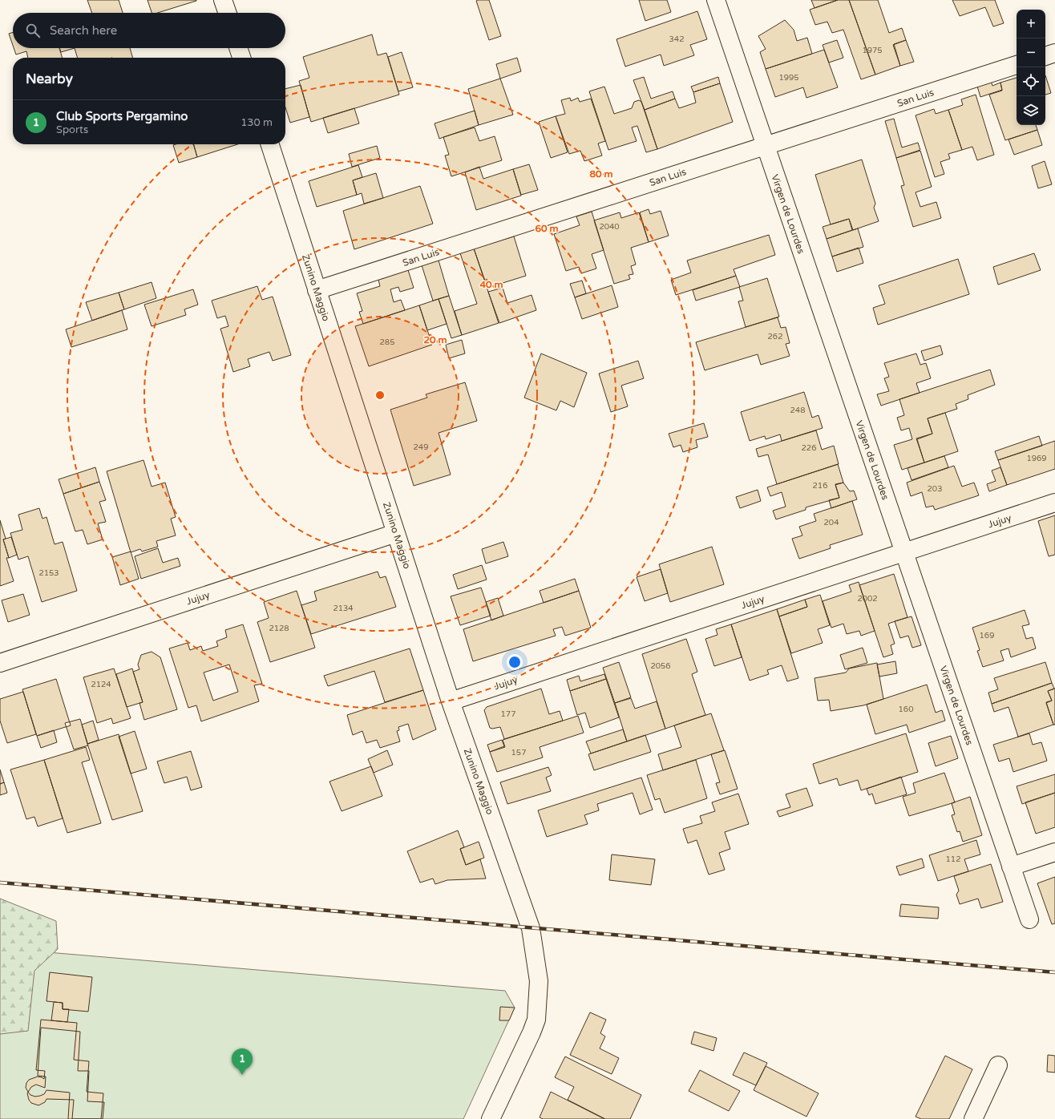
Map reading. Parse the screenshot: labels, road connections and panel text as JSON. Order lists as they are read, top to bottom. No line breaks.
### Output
{"streets":{"street":["San Luis","Virgen de Lourdes","Zunino Maggio","Jujuy"]},"crossings":[["San Luis","Virgen de Lourdes"],["San Luis","Zunino Maggio"],["Virgen de Lourdes","Jujuy"],["Zunino Maggio","Jujuy"]],"house_numbers":["342","1975","1995","2040","262","285","248","249","226","1969","216","203","204","2153","2002","2134","2128","169","2056","2124","160","177","157","112"],"page":{"map_buttons":["+","−"],"search":"Search here","heading":"Nearby","list":[{"mark":"1","name":"Club Sports Pergamino","note":"Sports","value":"130 m"}],"pins":"1"},"rings":["80 m","60 m","40 m","20 m"]}
